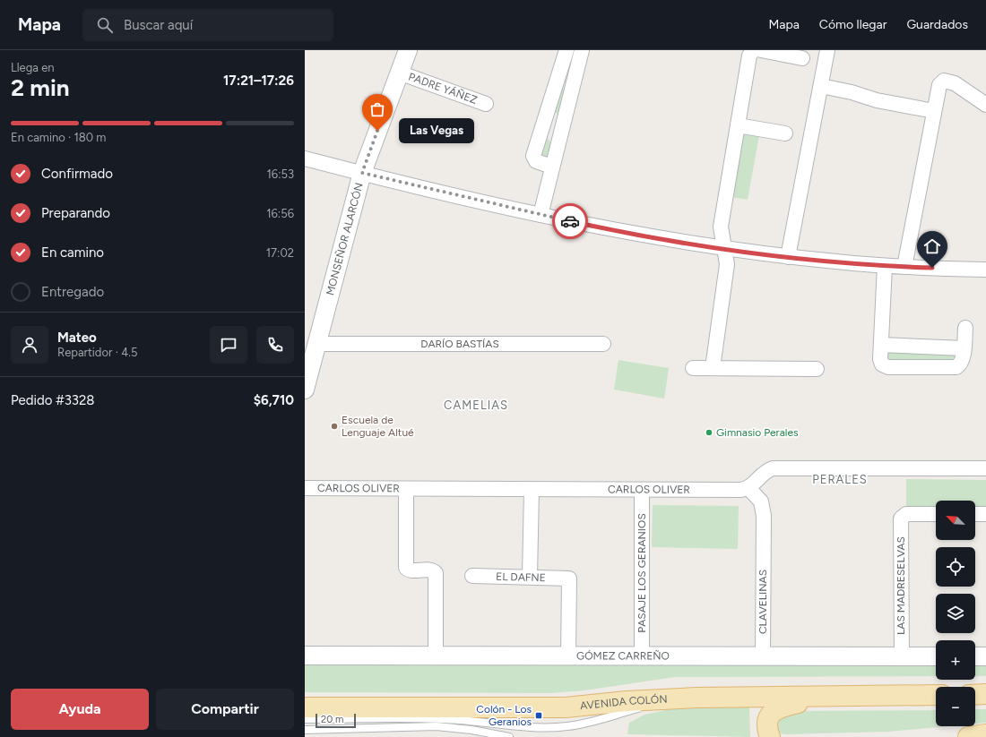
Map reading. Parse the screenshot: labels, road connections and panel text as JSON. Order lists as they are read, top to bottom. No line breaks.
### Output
{"streets":{"main road":["AVENIDA COLÓN"],"street":["PADRE YÁÑEZ","MONSEÑOR ALARCÓN","DARÍO BASTÍAS","CARLOS OLIVER","PASAJE LOS GERANIOS","EL DAFNE","LAS MADRESELVAS","CLAVELINAS","GÓMEZ CARREÑO"]},"crossings":[["PADRE YÁÑEZ","MONSEÑOR ALARCÓN"],["MONSEÑOR ALARCÓN","DARÍO BASTÍAS"],["CARLOS OLIVER","PASAJE LOS GERANIOS"],["CARLOS OLIVER","CLAVELINAS"],["PASAJE LOS GERANIOS","GÓMEZ CARREÑO"],["EL DAFNE","GÓMEZ CARREÑO"],["LAS MADRESELVAS","GÓMEZ CARREÑO"],["CLAVELINAS","GÓMEZ CARREÑO"]],"districts":["CAMELIAS","PERALES"],"places":{"other":["Las Vegas","Escuela de Lenguaje Altué","Gimnasio Perales"],"transit":["Colón - Los Geranios"]},"scale_bar":"20 m","north":"top left","page":{"header":"Mapa","search":"Buscar aquí","nav":["Mapa","Cómo llegar","Guardados"],"heading":["2 min","Llega en","17:21–17:26"],"panel":["Mateo","Repartidor · 4.5","Pedido #3328","$6,710"],"bar":"En camino · 180 m","bubble":"Las Vegas","list":[["Confirmado","16:53"],["Preparando","16:56"],["En camino","17:02"],"Entregado"],"map_buttons":["+","−"],"buttons":["Ayuda","Compartir"],"scale":"20 m"}}
